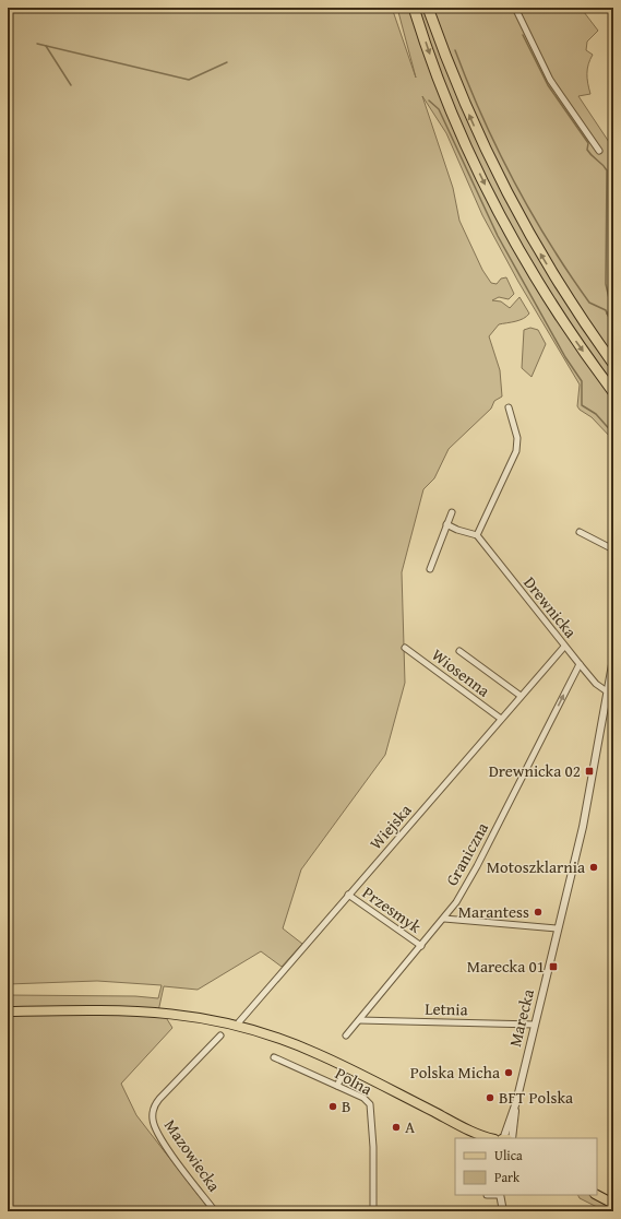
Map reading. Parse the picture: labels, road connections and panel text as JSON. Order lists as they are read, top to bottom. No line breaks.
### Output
{"streets":{"street":["Drewnicka","Wiosenna","Wiejska","Graniczna","Przesmyk","Letnia","Marecka","Polna","Mazowiecka"]},"crossings":[["Drewnicka","Wiejska"],["Drewnicka","Graniczna"],["Drewnicka","Marecka"],["Wiosenna","Wiejska"],["Wiejska","Przesmyk"],["Graniczna","Przesmyk"],["Graniczna","Letnia"],["Letnia","Marecka"]],"one_way":["Graniczna"],"places":{"transit":["Drewnicka 02","Marecka 01"],"other":["Motoszklarnia","Marantess","Polska Micha","BFT Polska","B","A"]},"legend":["Ulica","Park"]}
